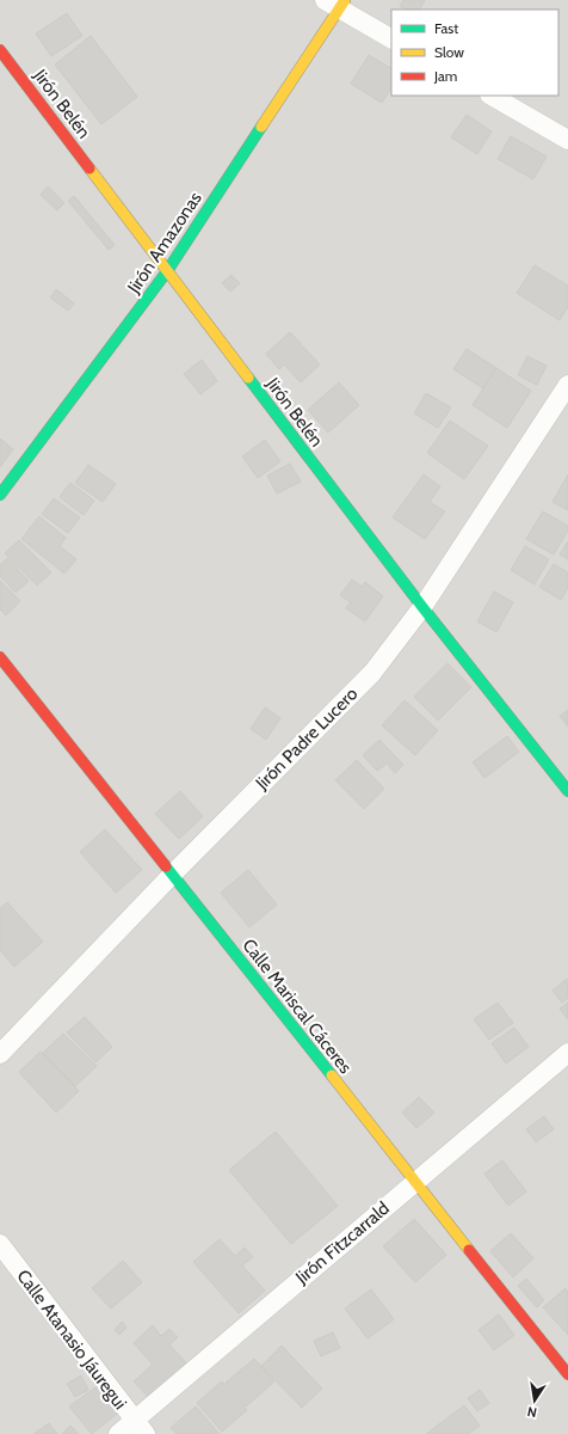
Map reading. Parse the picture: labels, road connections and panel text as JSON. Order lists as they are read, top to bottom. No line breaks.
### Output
{"streets":{"street":["Jirón Belén","Jirón Amazonas","Jirón Padre Lucero","Calle Mariscal Cáceres","Jirón Fitzcarrald","Calle Atanasio Jáuregui"]},"crossings":[["Jirón Belén","Jirón Amazonas"],["Jirón Belén","Jirón Padre Lucero"],["Jirón Padre Lucero","Calle Mariscal Cáceres"],["Calle Mariscal Cáceres","Jirón Fitzcarrald"],["Jirón Fitzcarrald","Calle Atanasio Jáuregui"]],"legend":["Fast","Slow","Jam"],"north":"bottom"}
